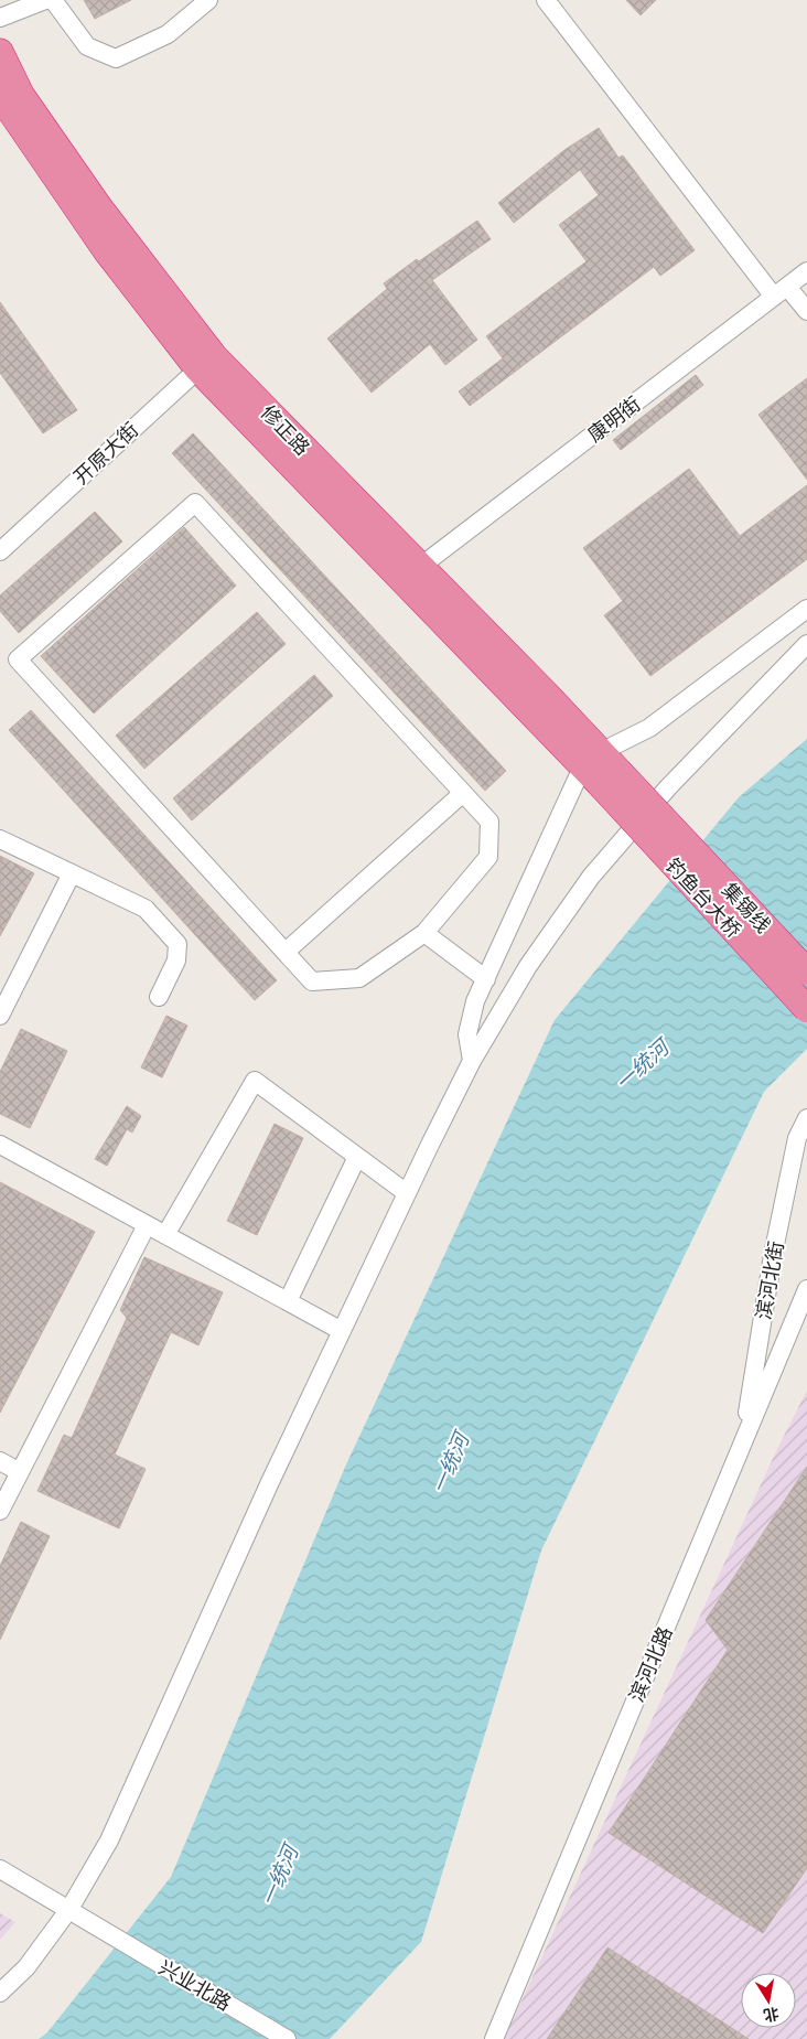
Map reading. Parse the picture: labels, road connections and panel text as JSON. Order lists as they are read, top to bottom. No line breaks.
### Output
{"streets":{"highway":["修正路","钓鱼台大桥","集锡线"],"street":["康明街","开原大街","滨河北街","滨河北路","兴业北路"]},"crossings":[["康明街","修正路"],["修正路","开原大街"],["修正路","钓鱼台大桥"],["修正路","集锡线"],["钓鱼台大桥","集锡线"],["滨河北街","滨河北路"]],"water":["一统河"],"north":"bottom"}
